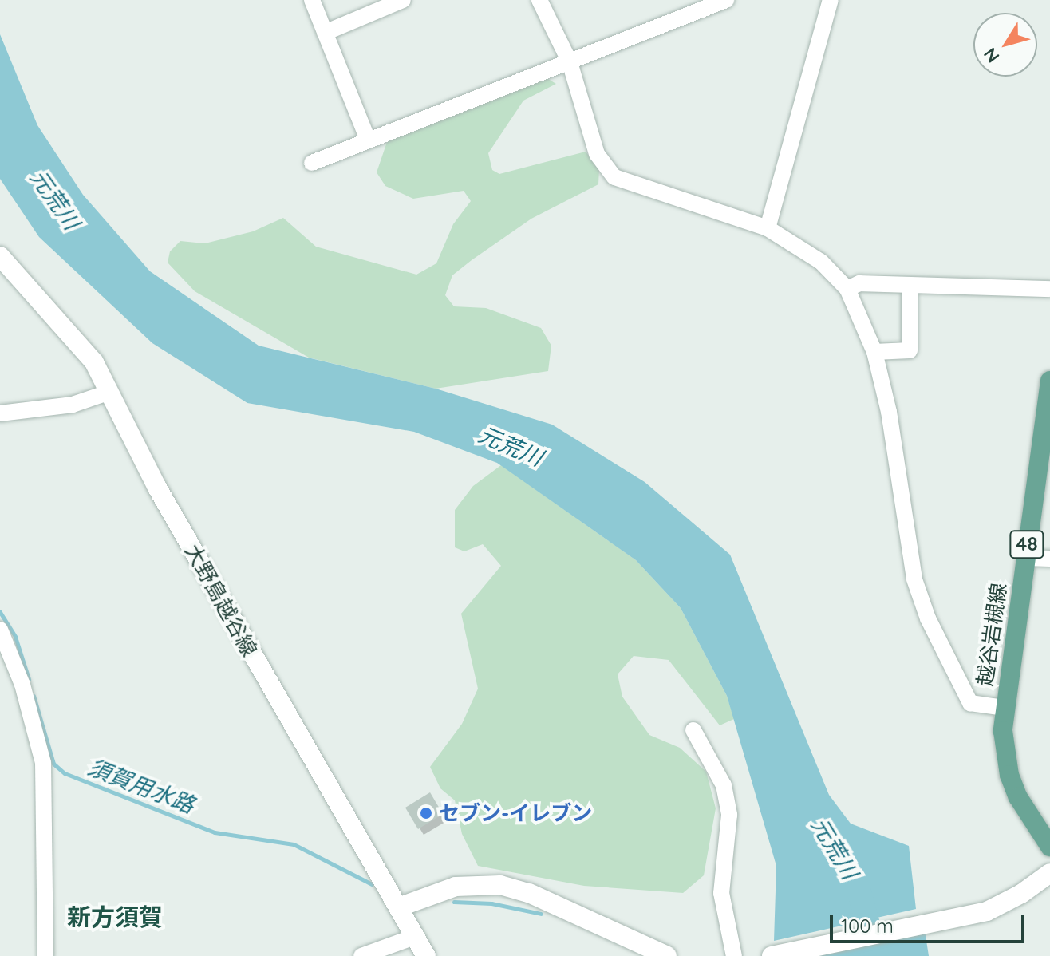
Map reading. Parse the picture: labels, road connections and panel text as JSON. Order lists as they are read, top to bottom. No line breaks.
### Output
{"streets":{"main road":["48","大野島越谷線","越谷岩槻線"]},"districts":["新方須賀"],"water":["元荒川","須賀用水路"],"places":["セブン-イレブン"],"scale_bar":"100 m","north":"bottom left"}
